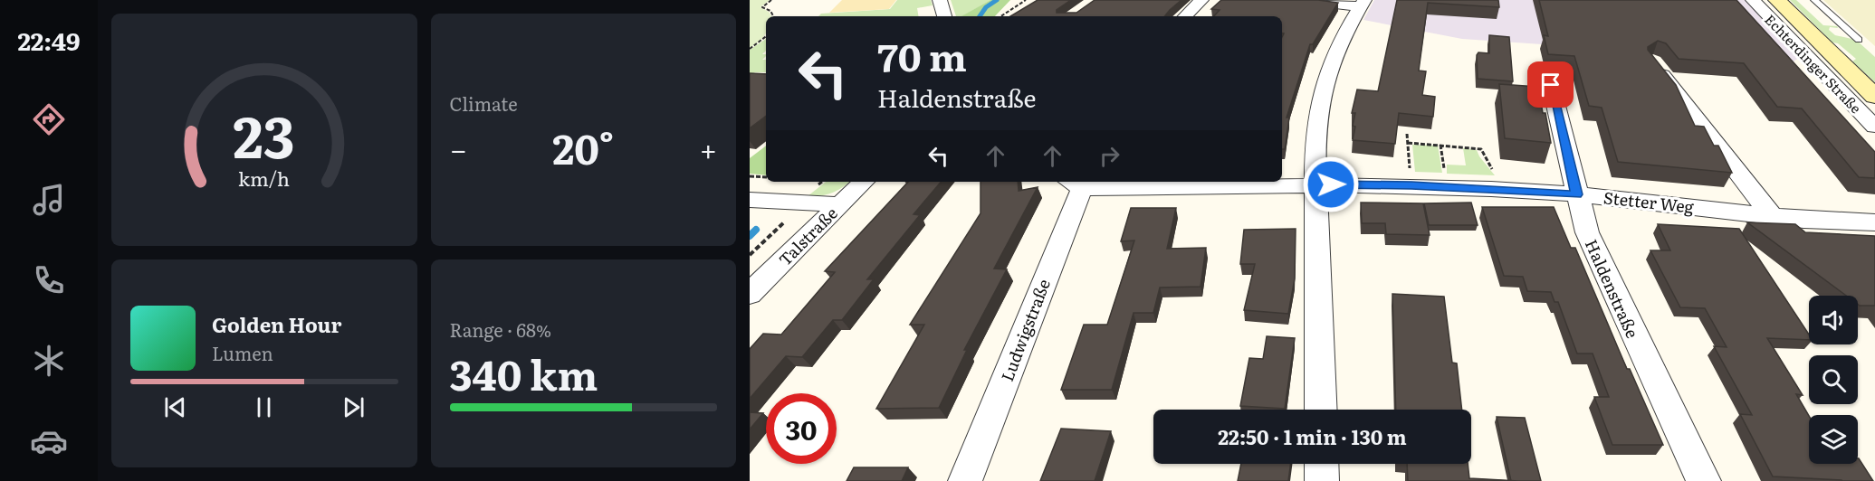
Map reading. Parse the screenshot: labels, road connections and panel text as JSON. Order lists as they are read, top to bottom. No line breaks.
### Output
{"streets":{"main road":["Echterdinger Straße"],"street":["Stetter Weg","Talstraße","Haldenstraße","Ludwigstraße"]},"crossings":[["Stetter Weg","Haldenstraße"],["Stetter Weg","Ludwigstraße"]],"page":{"tabs":"22:49","tile":["Climate",["Range · 68%","340 km"]],"turn":["70 m","Haldenstraße"],"heat":["−","20°","+"],"song":["Golden Hour","Lumen"],"limit":"30","trip":"22:50 · 1 min · 130 m","gauge":["23","km/h"]}}
